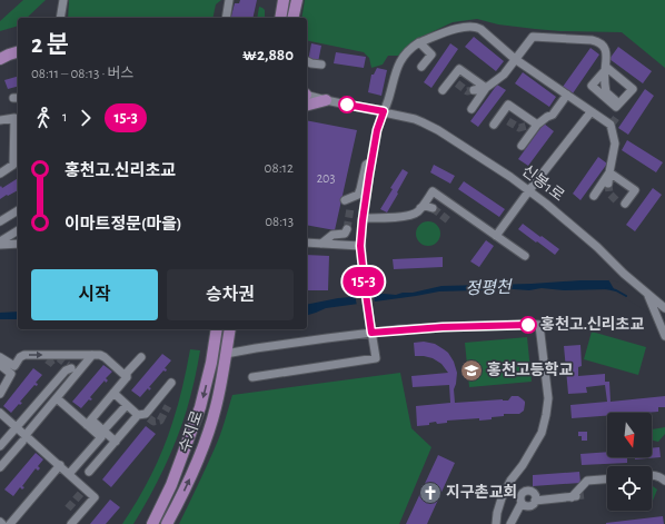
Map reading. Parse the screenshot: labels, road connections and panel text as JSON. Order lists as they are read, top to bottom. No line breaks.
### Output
{"streets":{"main road":["수지로"],"street":["신봉1로"]},"water":["정평천"],"places":{"other":["홍천고.신리초교"],"school or university":["홍천고등학교"],"church":["지구촌교회"]},"lines":["bus line 15-3"],"house_numbers":["203"],"north":"bottom","page":{"on_map":"15-3","heading":["2 분","08:11 – 08:13 · 버스","₩2,880"],"legs":["1","15-3"],"list":[{"name":"홍천고.신리초교","value":"08:12"},{"name":"이마트정문(마을)","value":"08:13"}],"buttons":["시작","승차권"]}}
